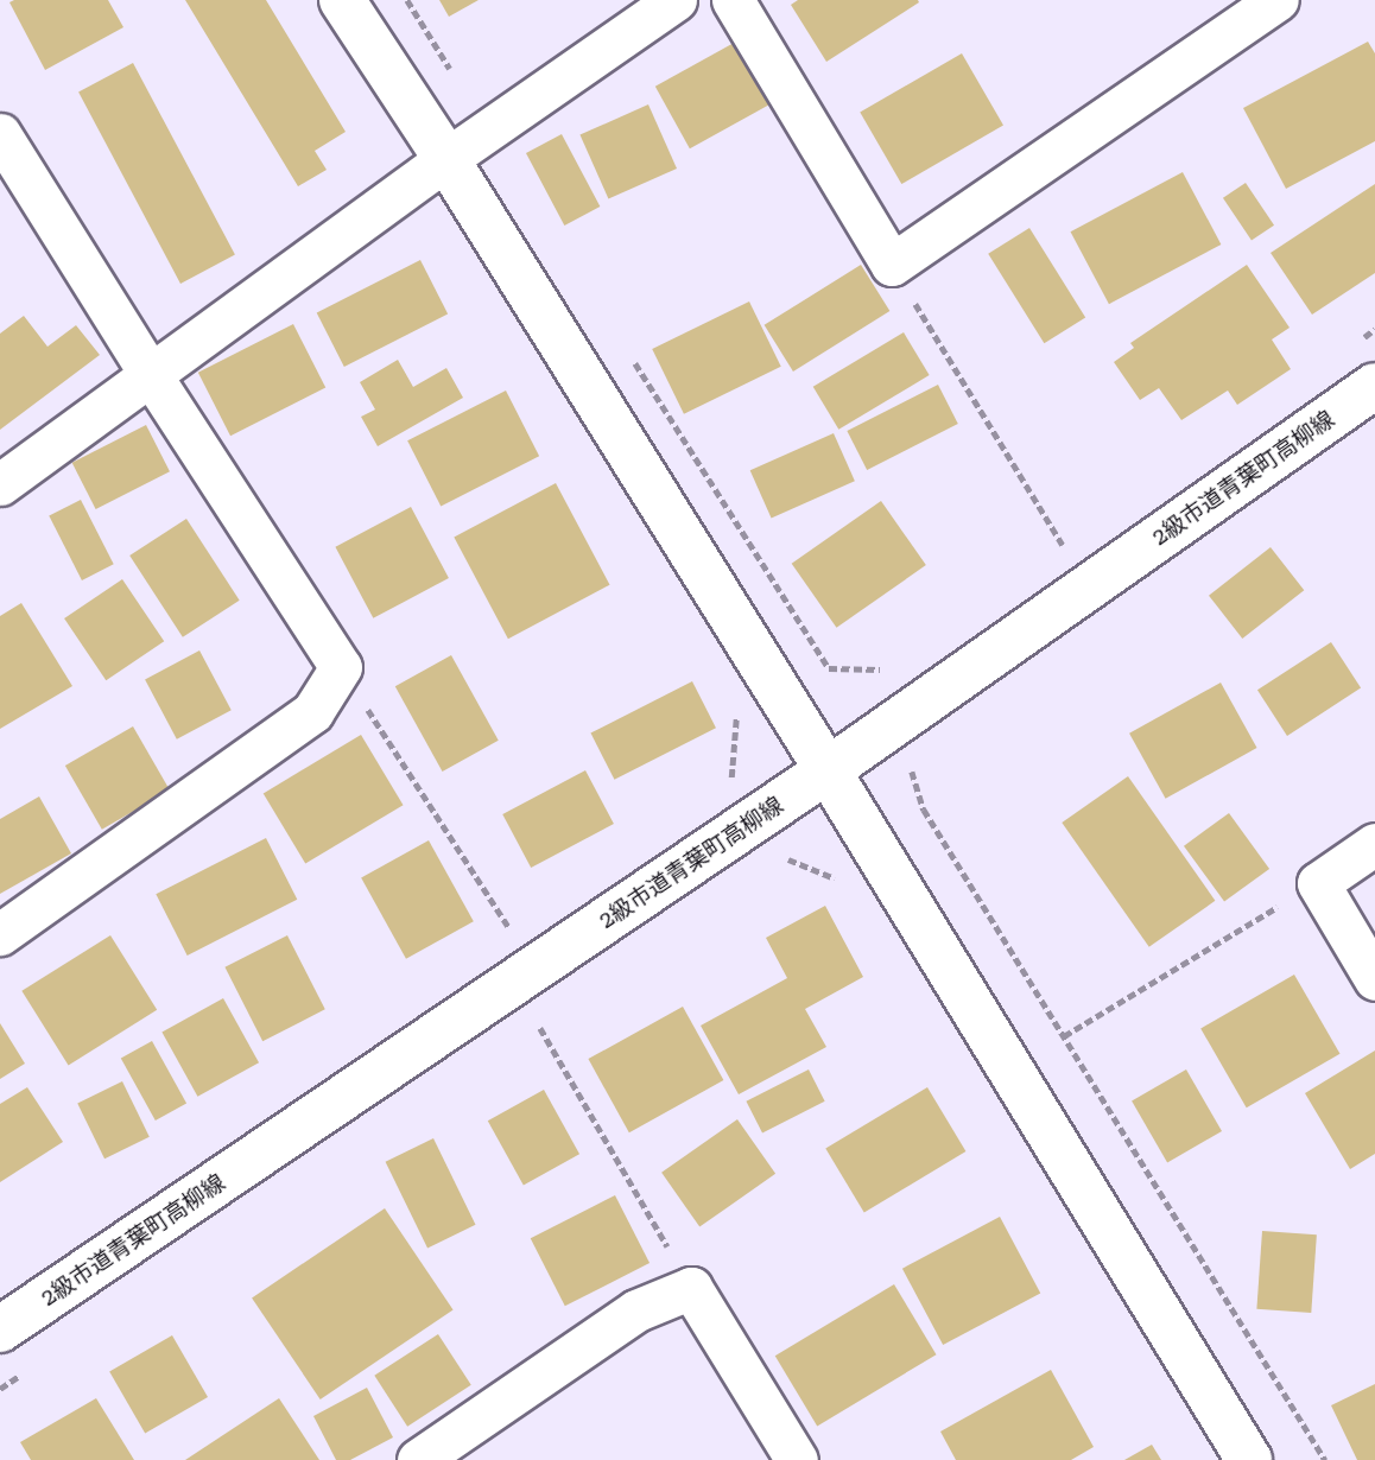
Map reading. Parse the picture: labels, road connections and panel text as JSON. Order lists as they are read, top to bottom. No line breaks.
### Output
{"streets":{"street":["2級市道青葉町高柳線"]}}
